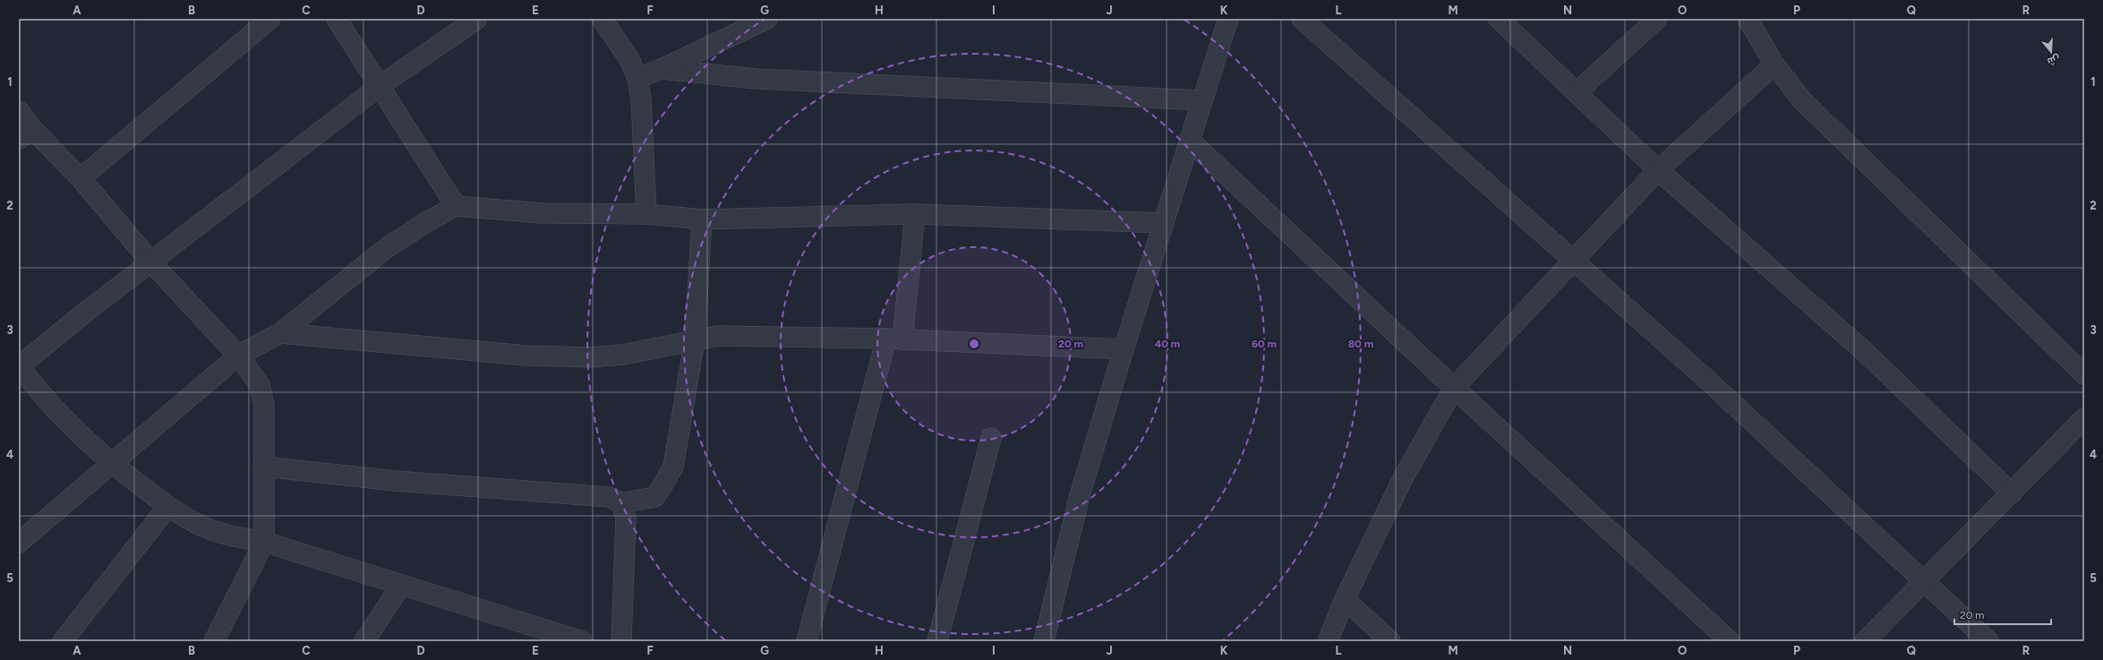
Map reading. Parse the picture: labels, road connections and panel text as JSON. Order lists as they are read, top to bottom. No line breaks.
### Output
{"scale_bar":"20 m","north":"bottom","grid":{"columns":["A","B","C","D","E","F","G","H","I","J","K","L","M","N","O","P","Q","R"],"rows":["1","2","3","4","5"]},"rings":["20 m","40 m","60 m","80 m"]}
